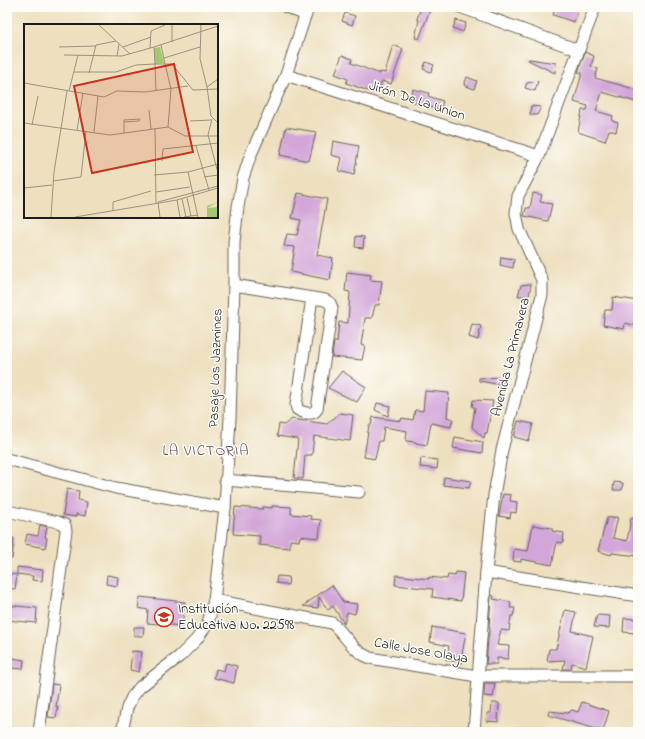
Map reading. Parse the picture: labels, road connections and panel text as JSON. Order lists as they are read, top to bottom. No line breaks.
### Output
{"streets":{"street":["Jirón De La Union","Avenida La Primavera","Pasaje Los Jazmines","Calle Jose Olaya"]},"crossings":[["Jirón De La Union","Avenida La Primavera"],["Jirón De La Union","Pasaje Los Jazmines"],["Avenida La Primavera","Calle Jose Olaya"],["Pasaje Los Jazmines","Calle Jose Olaya"]],"districts":["LA VICTORIA"],"places":{"school or university":["Institución Educativa No. 22598"]}}
